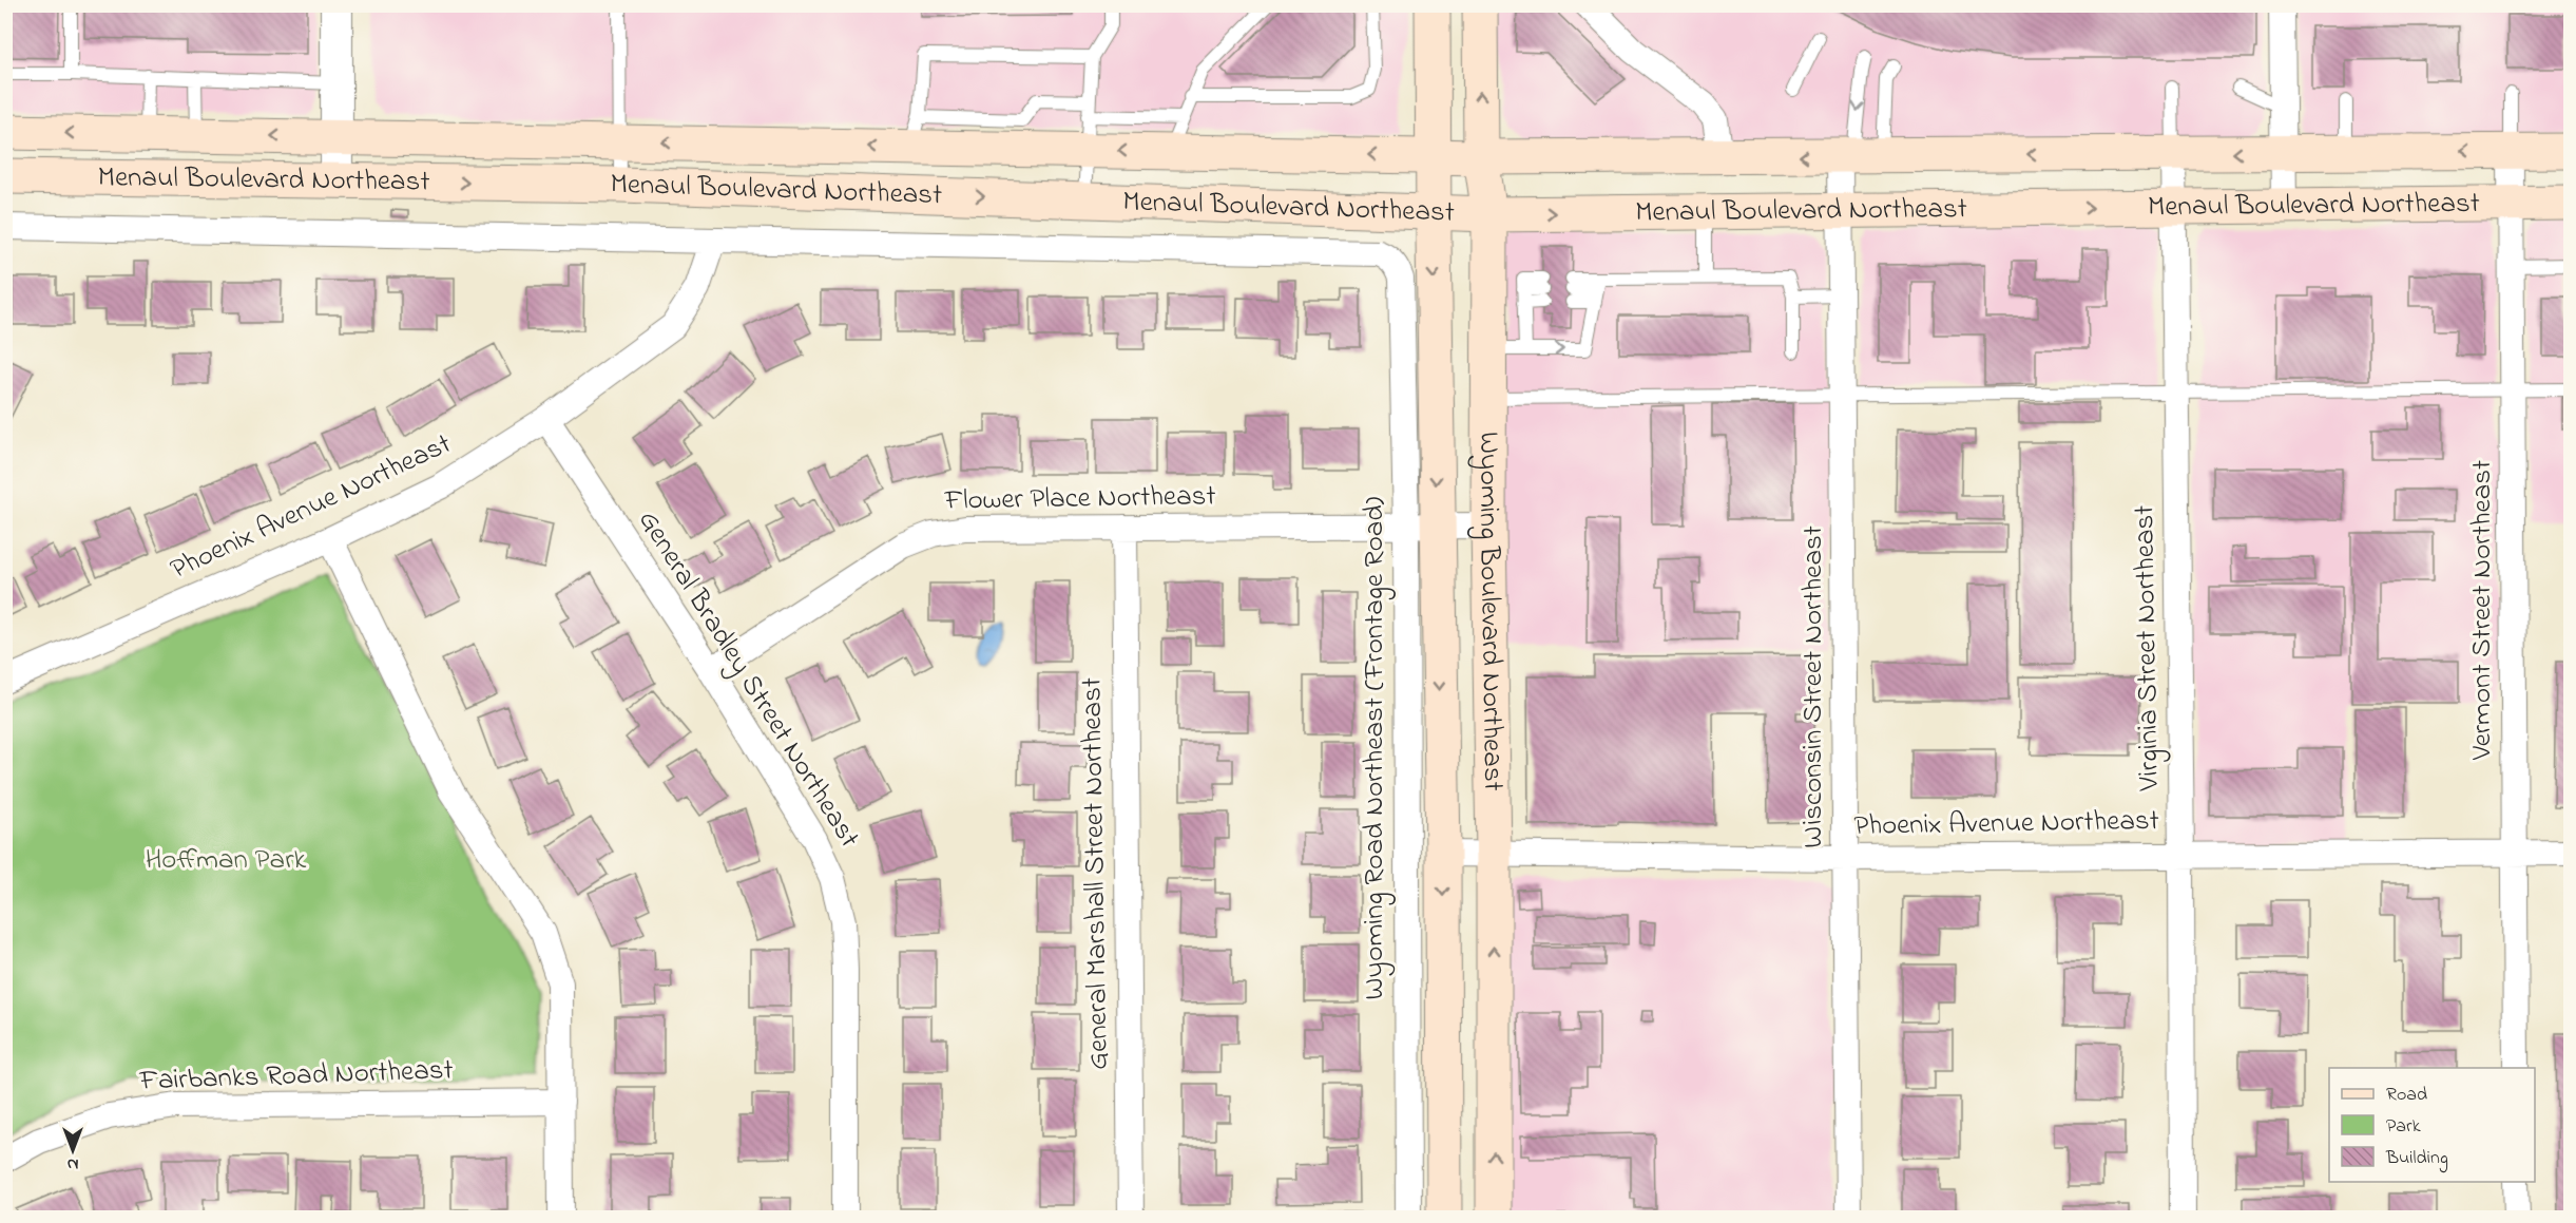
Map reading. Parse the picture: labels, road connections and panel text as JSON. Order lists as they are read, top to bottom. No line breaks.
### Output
{"streets":{"main road":["Menaul Boulevard Northeast","Wyoming Boulevard Northeast"],"street":["Flower Place Northeast","Phoenix Avenue Northeast","Vermont Street Northeast","Virginia Street Northeast","General Bradley Street Northeast","Wisconsin Street Northeast","Wyoming Road Northeast (Frontage Road)","General Marshall Street Northeast","Fairbanks Road Northeast"]},"crossings":[["Menaul Boulevard Northeast","Vermont Street Northeast"],["Menaul Boulevard Northeast","Wyoming Boulevard Northeast"],["Menaul Boulevard Northeast","Virginia Street Northeast"],["Menaul Boulevard Northeast","Wisconsin Street Northeast"],["Flower Place Northeast","Wyoming Boulevard Northeast"],["Flower Place Northeast","General Bradley Street Northeast"],["Flower Place Northeast","Wyoming Road Northeast (Frontage Road)"],["Flower Place Northeast","General Marshall Street Northeast"],["Phoenix Avenue Northeast","Vermont Street Northeast"],["Phoenix Avenue Northeast","Wyoming Boulevard Northeast"],["Phoenix Avenue Northeast","Virginia Street Northeast"],["Phoenix Avenue Northeast","General Bradley Street Northeast"],["Phoenix Avenue Northeast","Wisconsin Street Northeast"],["Phoenix Avenue Northeast","Wyoming Road Northeast (Frontage Road)"],["Wyoming Boulevard Northeast","Wyoming Road Northeast (Frontage Road)"]],"parks":["Hoffman Park"],"legend":["Road","Park","Building"],"north":"bottom"}
